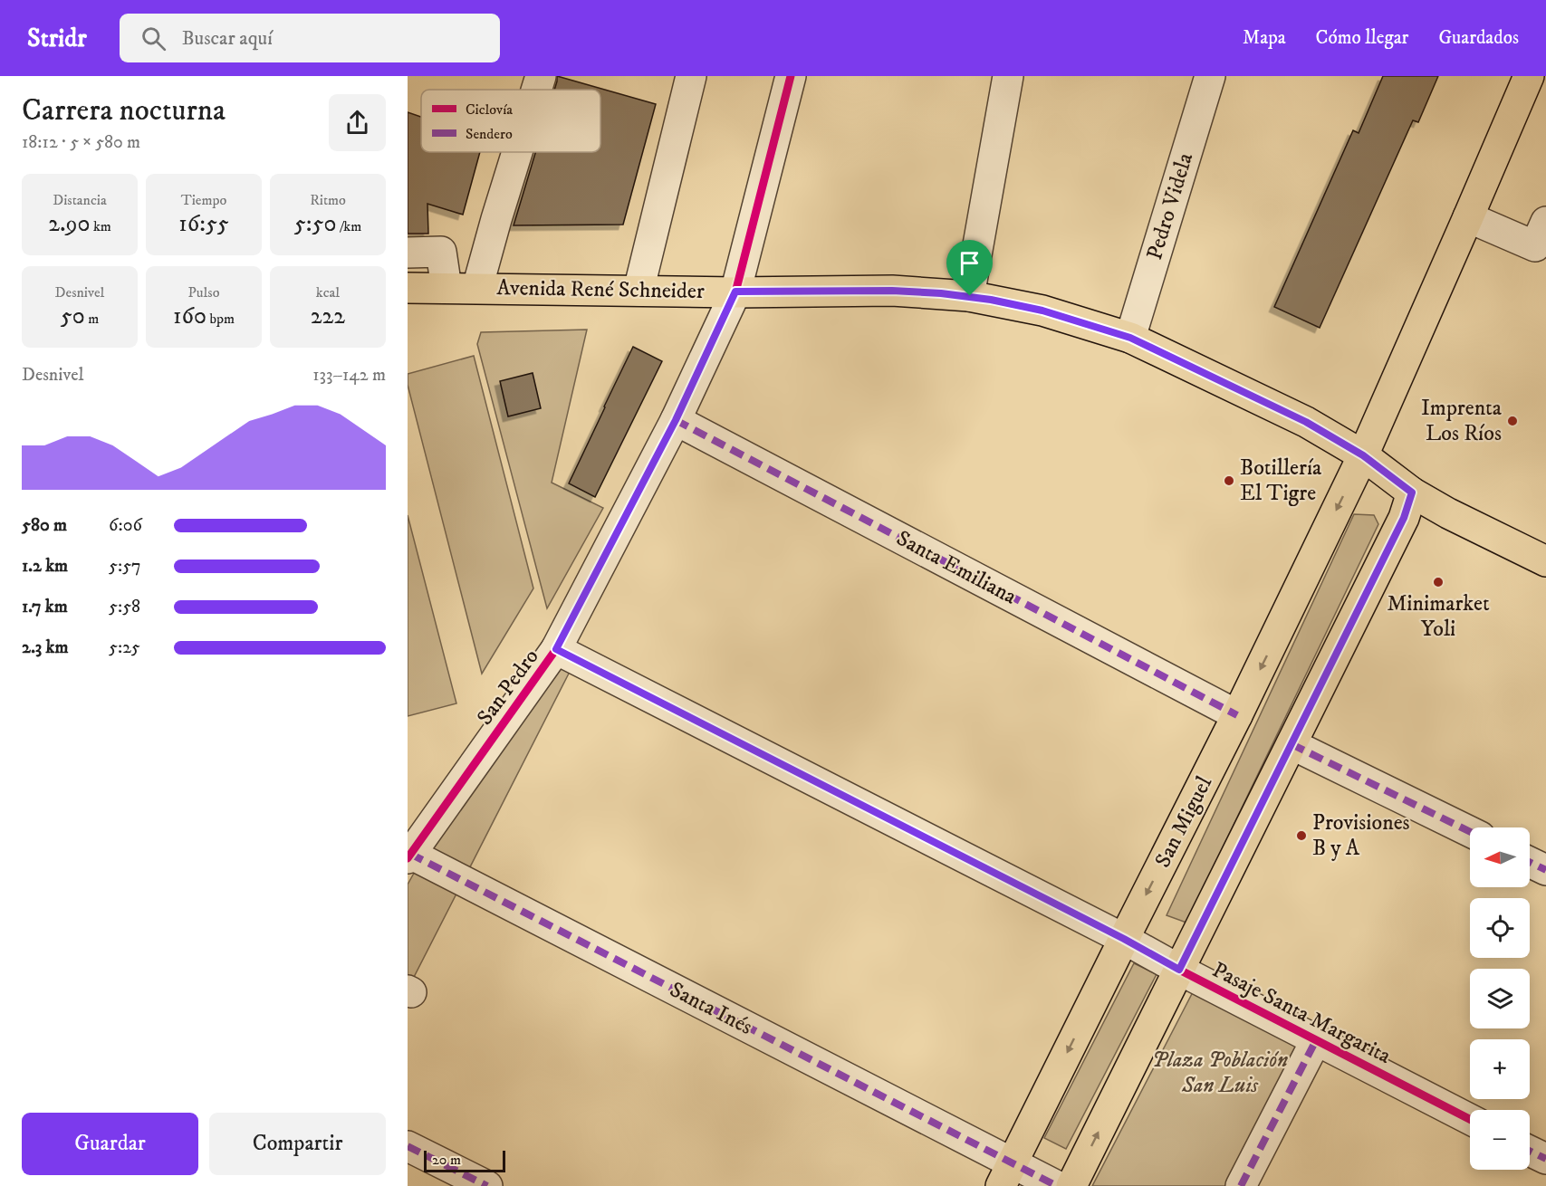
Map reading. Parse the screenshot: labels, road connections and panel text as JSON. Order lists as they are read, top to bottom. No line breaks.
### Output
{"streets":{"main road":["Avenida René Schneider","San Miguel"],"street":["Pedro Videla","Santa Emiliana","San Pedro","Santa Inés","Pasaje Santa Margarita"]},"crossings":[["Pedro Videla","Avenida René Schneider"],["Avenida René Schneider","San Pedro"],["Avenida René Schneider","San Miguel"],["Santa Emiliana","San Pedro"],["Santa Emiliana","San Miguel"],["San Pedro","Santa Inés"],["San Pedro","Pasaje Santa Margarita"],["San Miguel","Santa Inés"],["San Miguel","Pasaje Santa Margarita"]],"parks":["Plaza Población San Luis"],"places":["Imprenta Los Ríos","Botillería El Tigre","Minimarket Yoli","Provisiones B y A"],"legend":["Ciclovía","Sendero"],"scale_bar":"20 m","north":"left","page":{"header":"Stridr","search":"Buscar aquí","nav":["Mapa","Cómo llegar","Guardados"],"heading":["Carrera nocturna","18:12 · 5 × 580 m"],"stats":[["Distancia","2.90 km"],["Tiempo","16:55"],["Ritmo","5:50 /km"],["Desnivel","50 m"],["Pulso","160 bpm"],["kcal","222"]],"chart":["Desnivel","133–142 m"],"list":[{"name":"580 m","note":"6:06"},{"name":"1.2 km","note":"5:57"},{"name":"1.7 km","note":"5:58"},{"name":"2.3 km","note":"5:25"}],"map_buttons":["+","−"],"buttons":["Guardar","Compartir"],"scale":"20 m"}}
